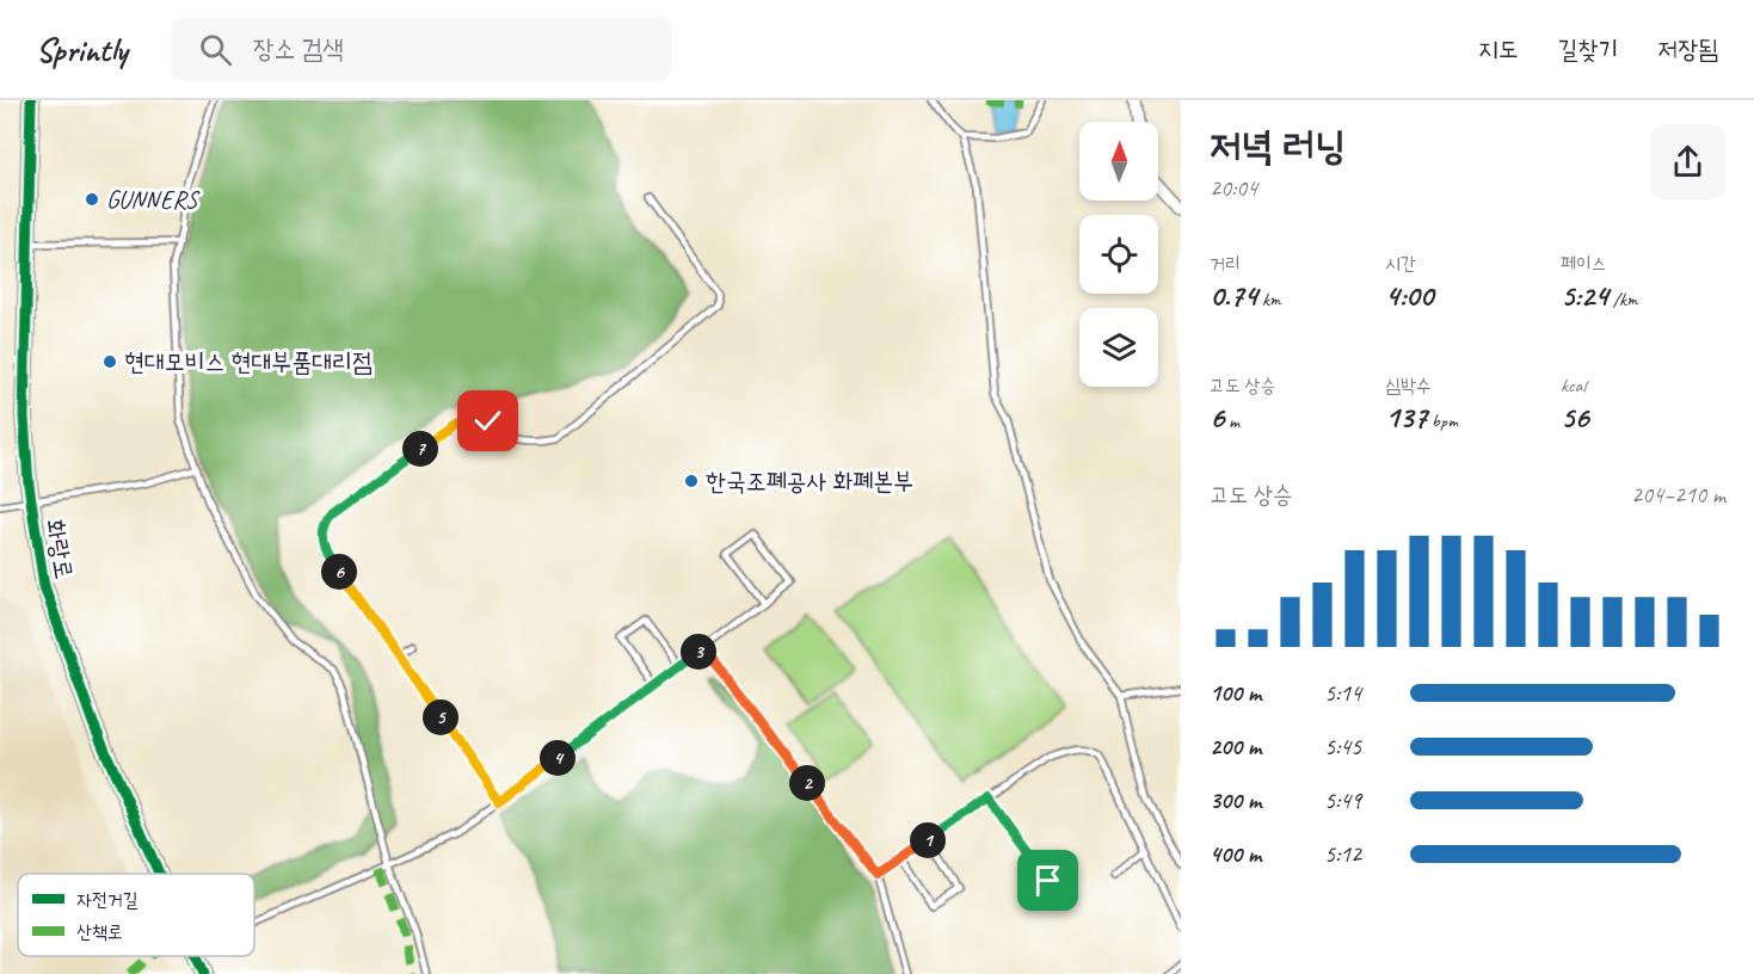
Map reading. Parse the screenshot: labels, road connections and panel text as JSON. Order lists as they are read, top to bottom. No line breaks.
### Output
{"streets":{"street":["화랑로"]},"places":["GUNNERS","현대모비스 현대부품대리점","한국조폐공사 화폐본부"],"legend":["자전거길","산책로"],"north":"top","page":{"header":"Sprintly","search":"장소 검색","nav":["지도","길찾기","저장됨"],"heading":["저녁 러닝","20:04"],"stats":[["거리","0.74 km"],["시간","4:00"],["페이스","5:24 /km"],["고도 상승","6 m"],["심박수","137 bpm"],["kcal","56"]],"pins":["7","6","3","5","4","2","1"],"chart":["고도 상승","204–210 m"],"list":[{"name":"100 m","note":"5:14"},{"name":"200 m","note":"5:45"},{"name":"300 m","note":"5:49"},{"name":"400 m","note":"5:12"}]}}
